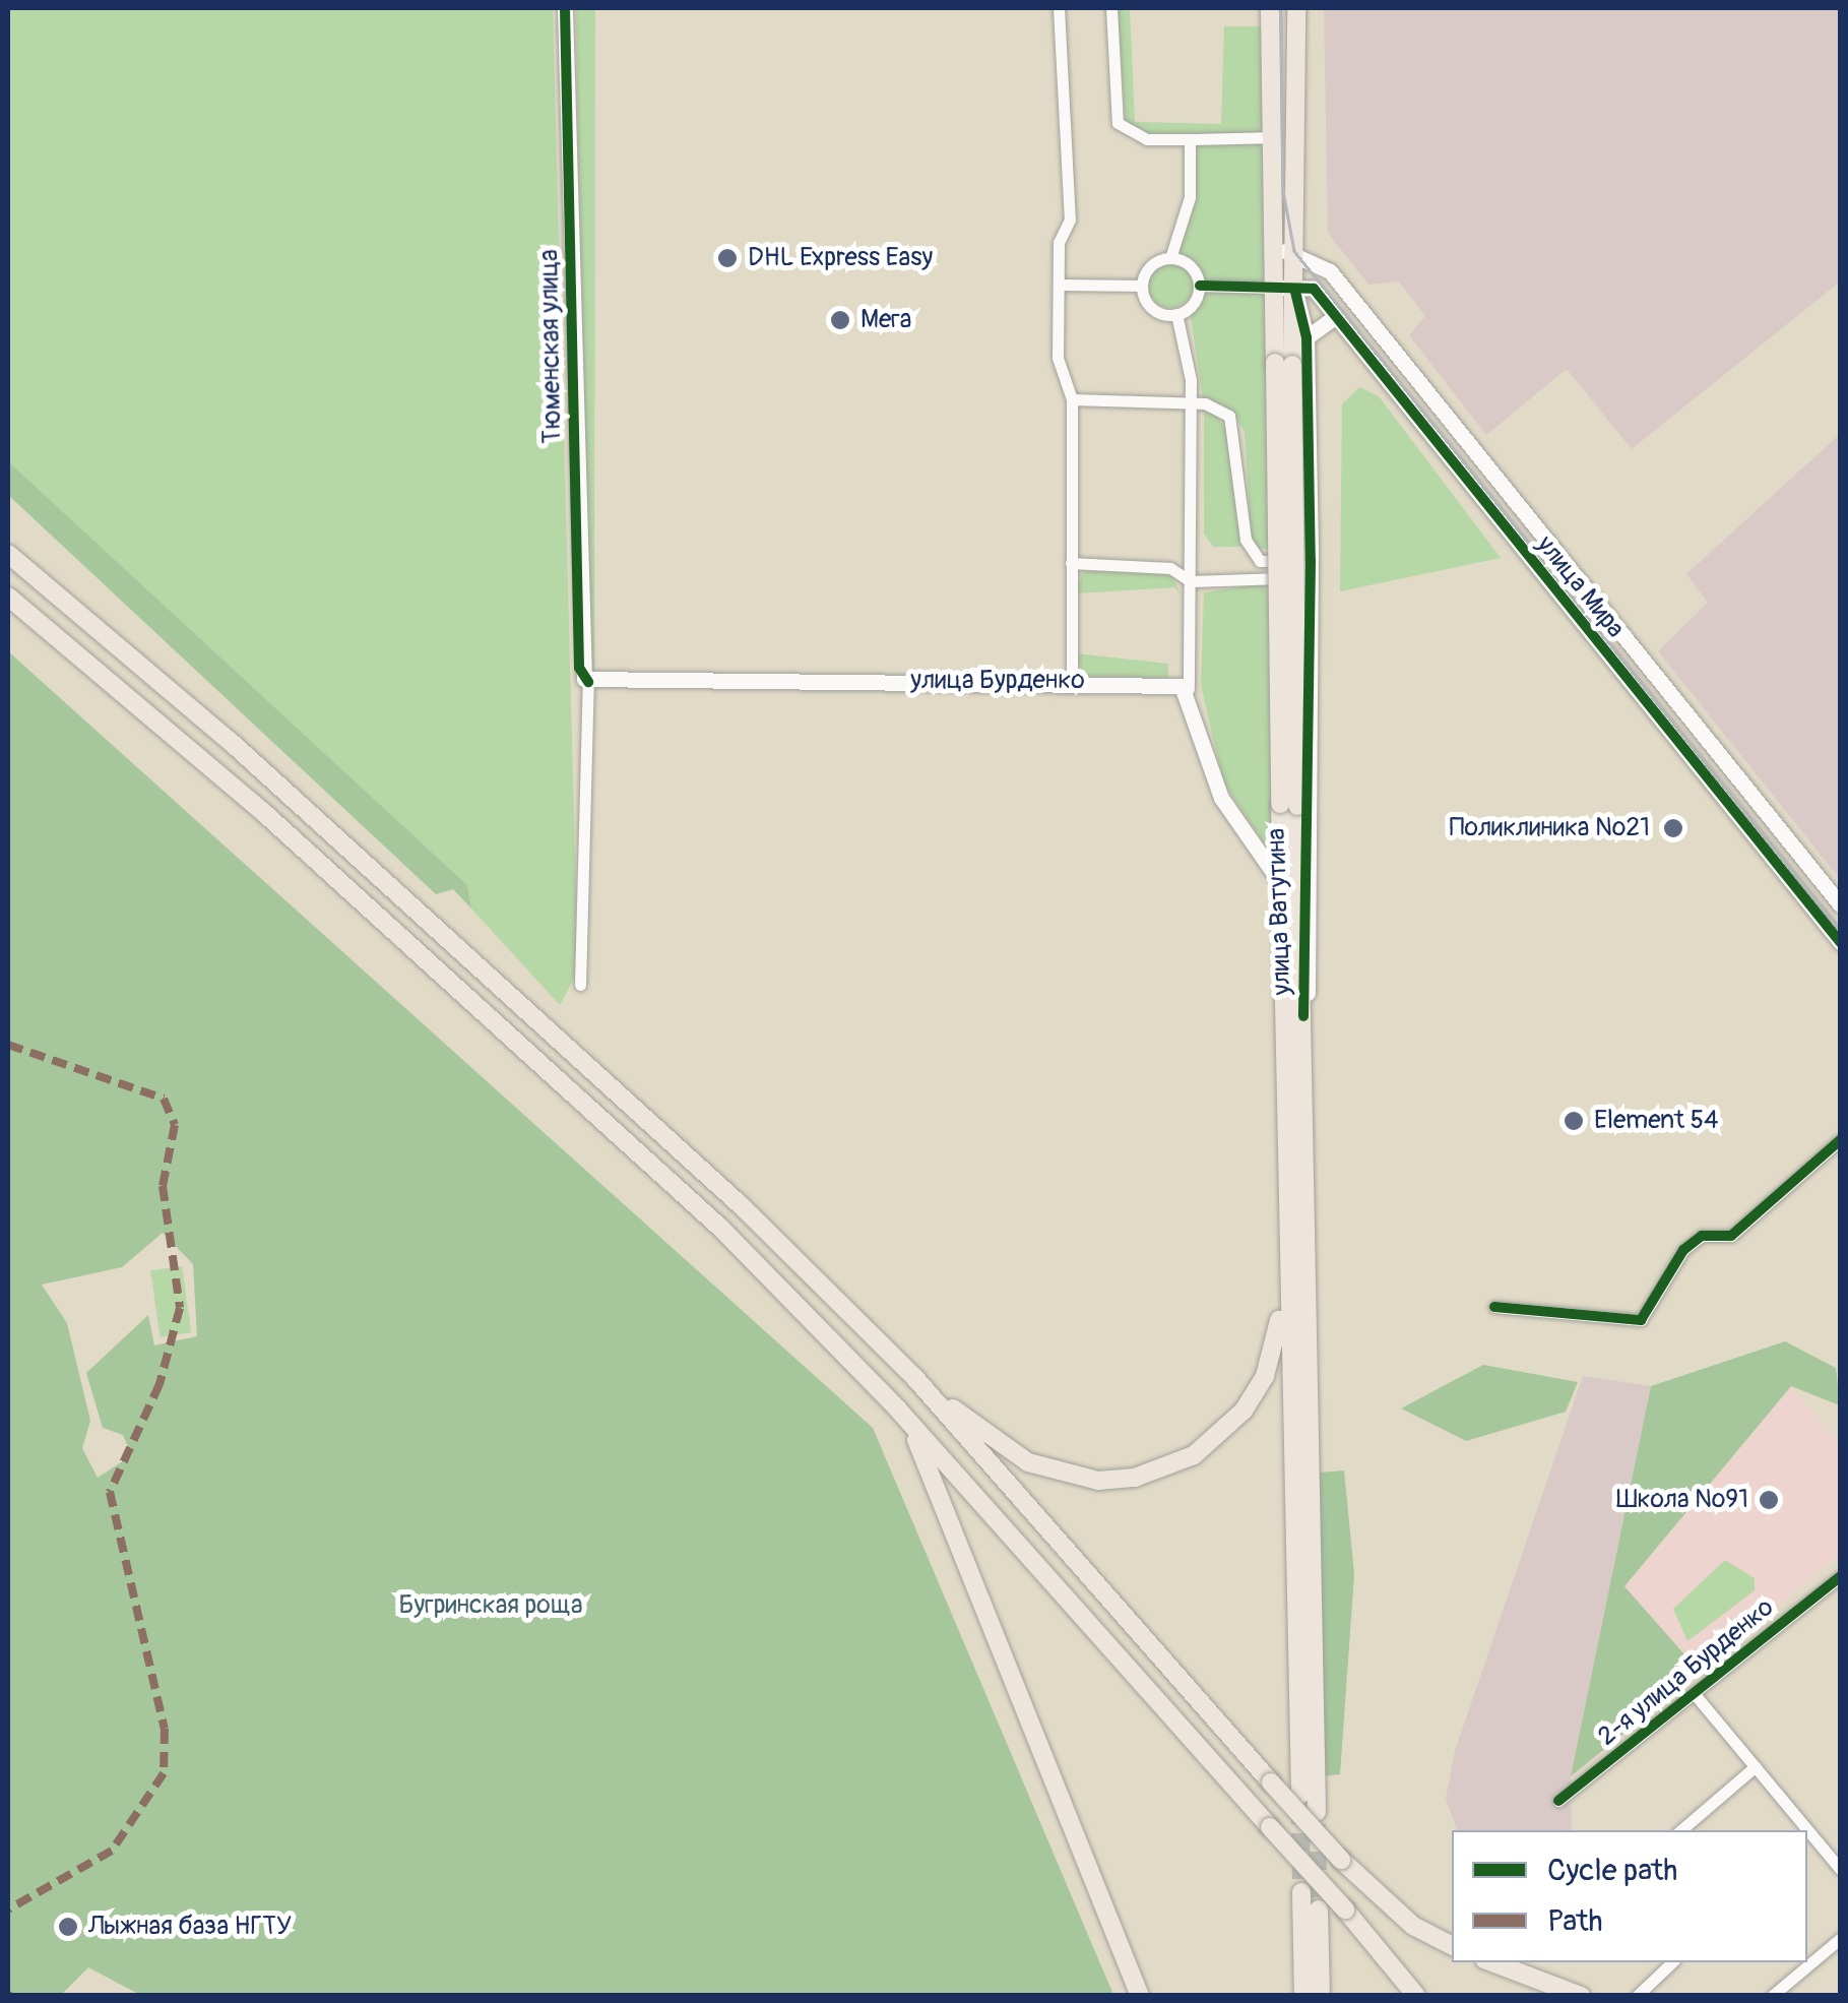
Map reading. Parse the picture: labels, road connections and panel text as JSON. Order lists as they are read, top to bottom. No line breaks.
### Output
{"streets":{"main road":["улица Ватутина"],"street":["Тюменская улица","улица Мира","улица Бурденко","2-я улица Бурденко"]},"crossings":[["Тюменская улица","улица Бурденко"],["улица Мира","улица Ватутина"]],"parks":["Бугринская роща"],"places":["DHL Express Easy","Мега","Поликлиника №21","Element 54","Школа №91","Лыжная база НГТУ"],"legend":["Cycle path","Path"]}
